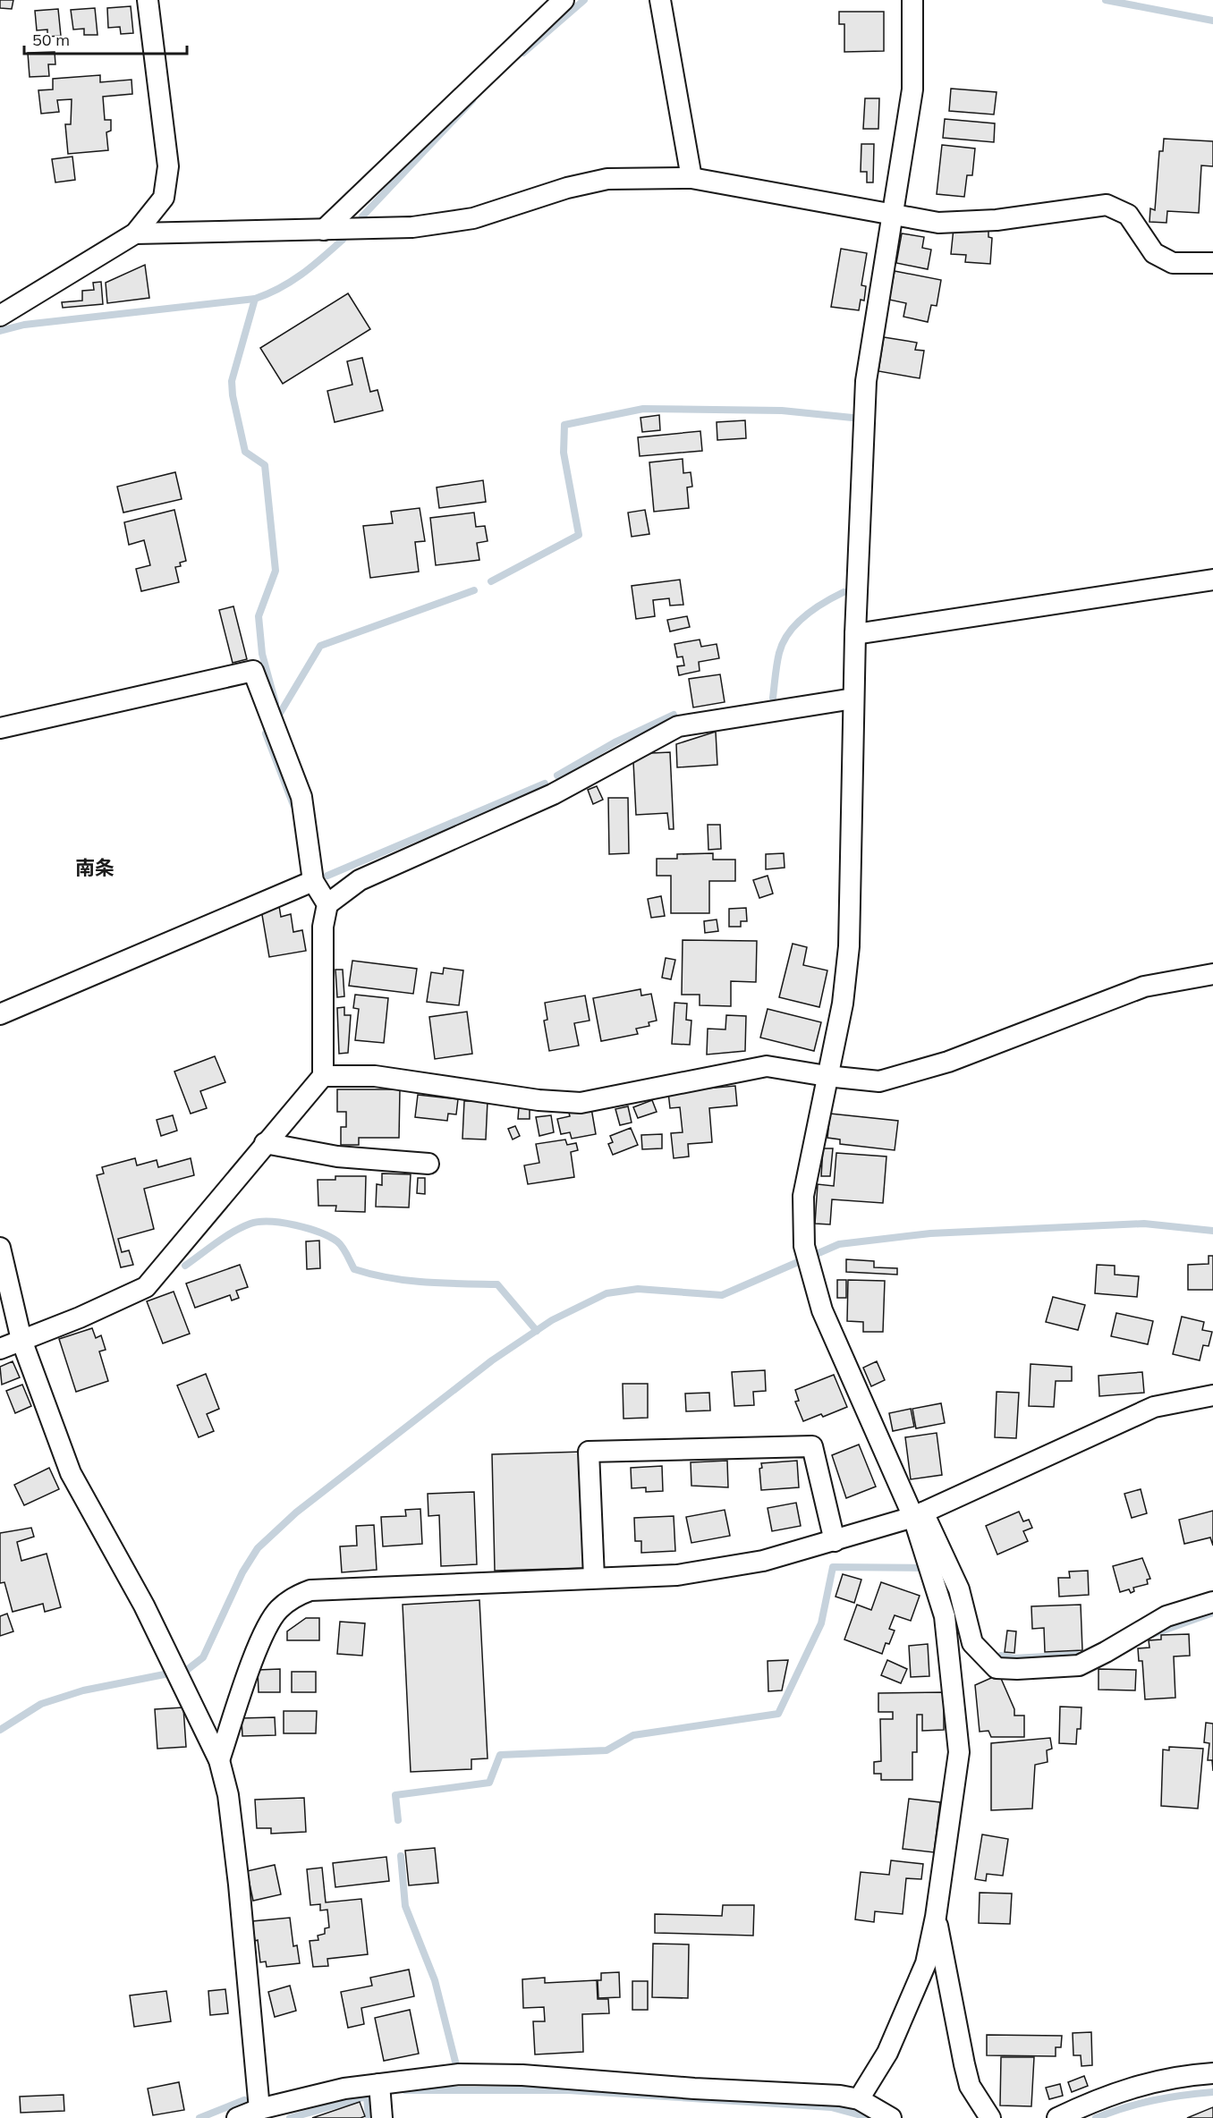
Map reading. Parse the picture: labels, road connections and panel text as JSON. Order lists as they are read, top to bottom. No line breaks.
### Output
{"districts":["南条"],"scale_bar":"50 m"}
